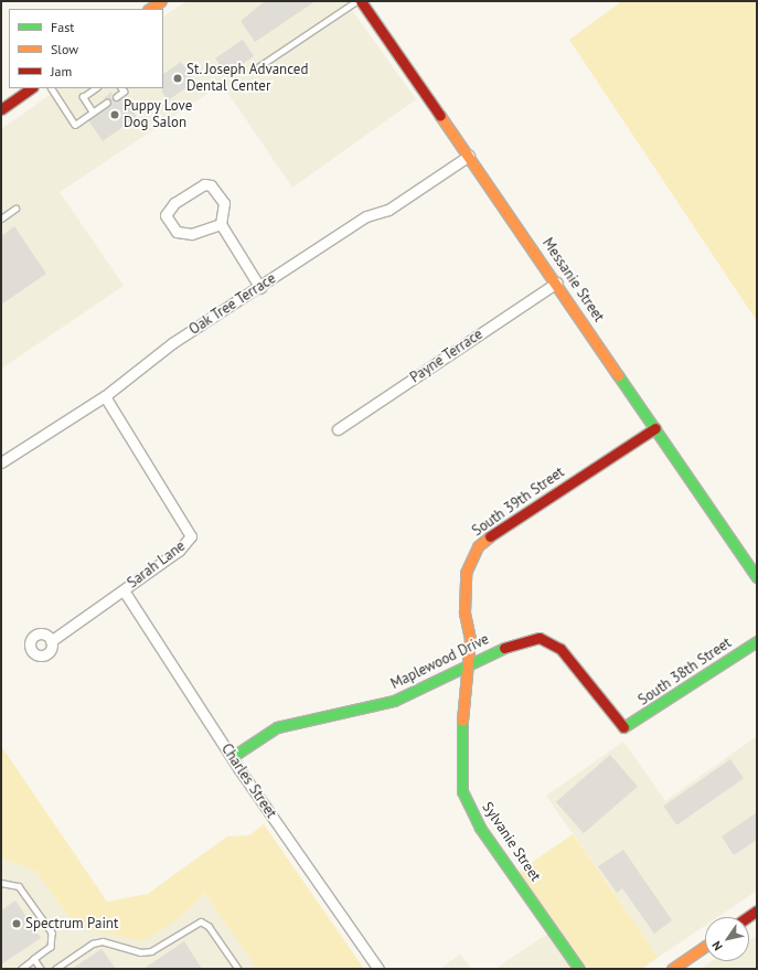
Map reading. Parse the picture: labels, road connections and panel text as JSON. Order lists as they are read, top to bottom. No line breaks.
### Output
{"streets":{"street":["Messanie Street","Oak Tree Terrace","Payne Terrace","South 39th Street","Sarah Lane","Maplewood Drive","South 38th Street","Charles Street","Sylvanie Street"]},"crossings":[["Messanie Street","Oak Tree Terrace"],["Messanie Street","Payne Terrace"],["Messanie Street","South 39th Street"],["Oak Tree Terrace","Sarah Lane"],["South 39th Street","Maplewood Drive"],["South 39th Street","Sylvanie Street"],["Sarah Lane","Charles Street"],["Maplewood Drive","South 38th Street"],["Maplewood Drive","Charles Street"],["Maplewood Drive","Sylvanie Street"]],"places":["St. Joseph Advanced Dental Center","Puppy Love Dog Salon","Spectrum Paint"],"legend":["Fast","Slow","Jam"],"north":"bottom left"}
